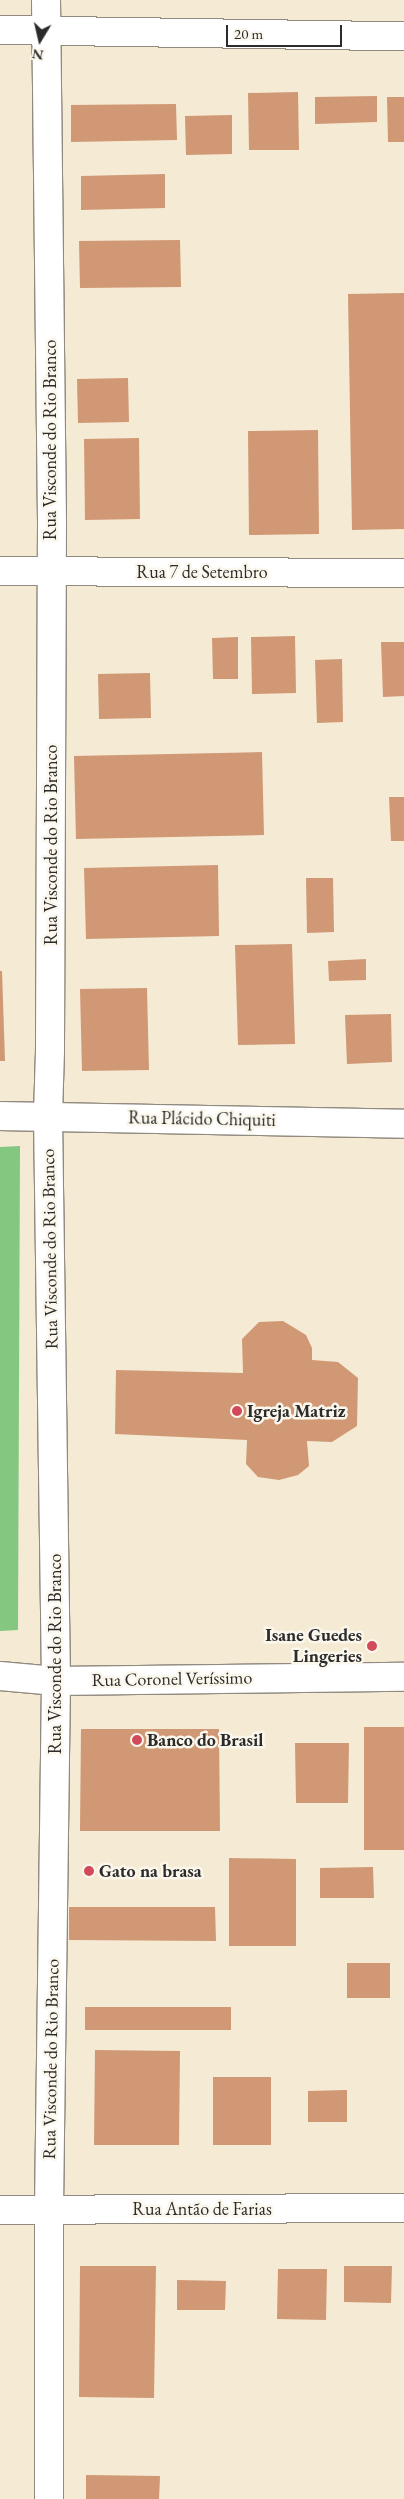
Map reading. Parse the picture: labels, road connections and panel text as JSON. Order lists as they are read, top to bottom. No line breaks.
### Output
{"streets":{"street":["Rua Visconde do Rio Branco","Rua 7 de Setembro","Rua Plácido Chiquiti","Rua Coronel Veríssimo","Rua Antão de Farias"]},"crossings":[["Rua Visconde do Rio Branco","Rua 7 de Setembro"],["Rua Visconde do Rio Branco","Rua Plácido Chiquiti"],["Rua Visconde do Rio Branco","Rua Coronel Veríssimo"],["Rua Visconde do Rio Branco","Rua Antão de Farias"]],"places":["Igreja Matriz","Isane Guedes Lingeries","Banco do Brasil","Gato na brasa"],"scale_bar":"20 m","north":"bottom"}
